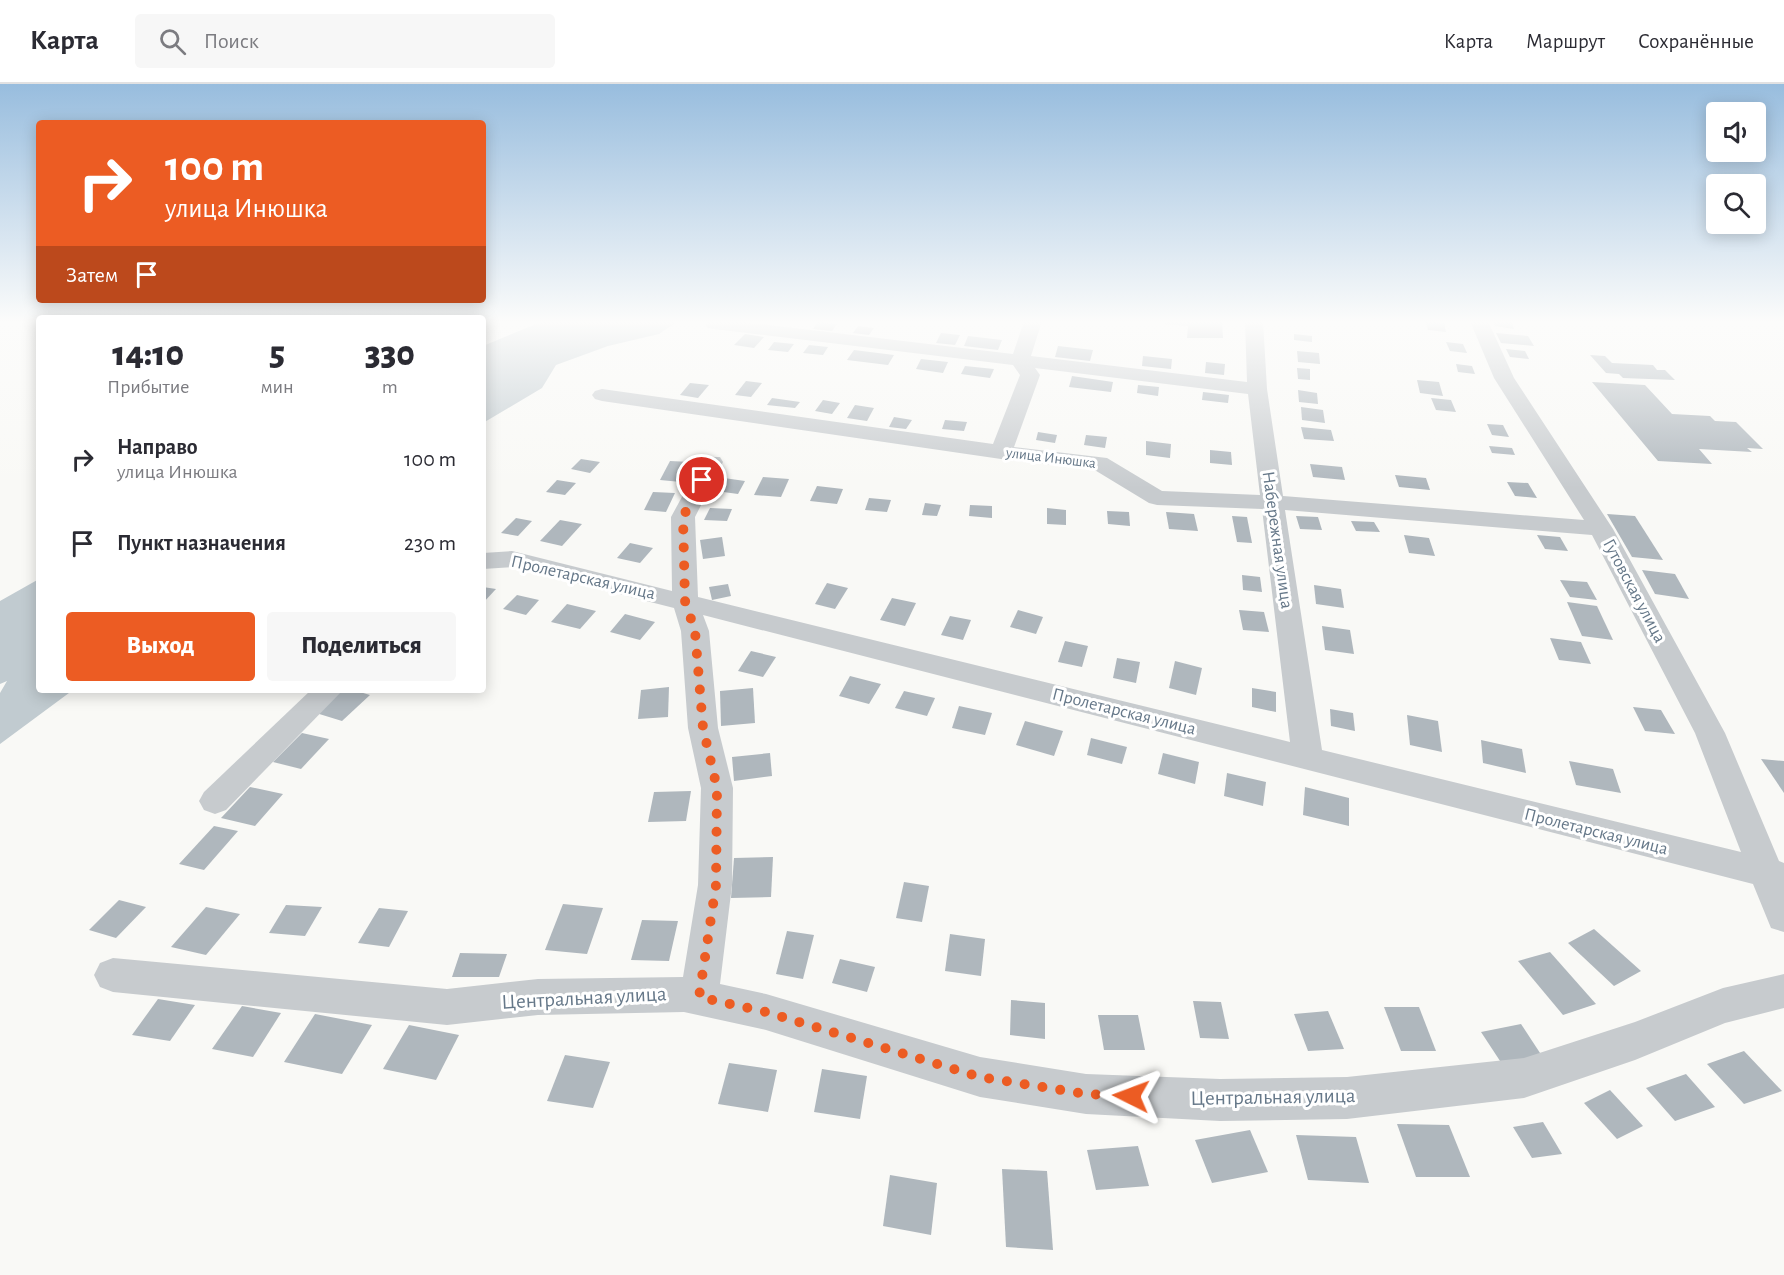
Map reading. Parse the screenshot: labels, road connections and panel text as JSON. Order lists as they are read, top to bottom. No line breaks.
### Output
{"streets":{"street":["улица Инюшка","Набережная улица","Пролетарская улица","Гутовская улица","Центральная улица"]},"crossings":[["улица Инюшка","Набережная улица"],["улица Инюшка","Гутовская улица"],["Набережная улица","Пролетарская улица"],["Пролетарская улица","Гутовская улица"]],"page":{"header":"Карта","search":"Поиск","nav":["Карта","Маршрут","Сохранённые"],"turn":["100 m","улица Инюшка"],"then":"Затем","eta":["14:10","Прибытие","5","мин","330","m"],"list":[{"name":"Направо","note":"улица Инюшка","value":"100 m"},{"name":"Пункт назначения","value":"230 m"}],"buttons":["Выход","Поделиться"]}}
